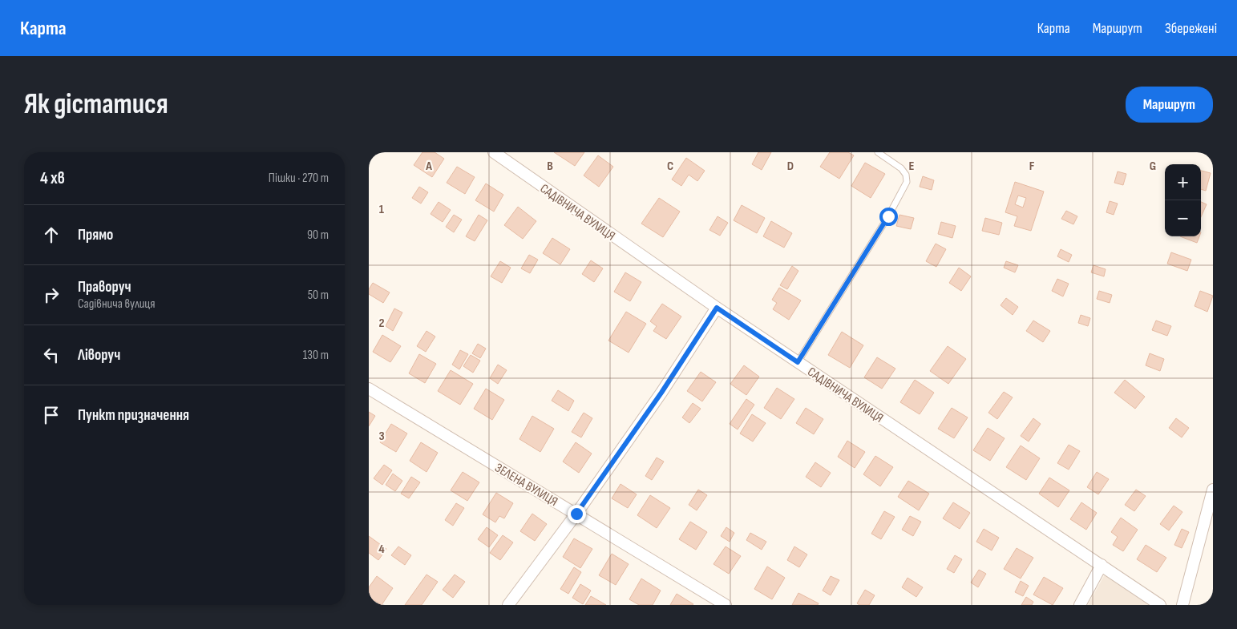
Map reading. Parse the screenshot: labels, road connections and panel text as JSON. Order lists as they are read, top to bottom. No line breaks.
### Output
{"streets":{"street":["САДІВНИЧА ВУЛИЦЯ","ЗЕЛЕНА ВУЛИЦЯ"]},"page":{"header":"Карта","nav":["Карта","Маршрут","Збережені"],"buttons":"Маршрут","title":"Як дістатися","heading":["4 хв","Пішки · 270 m"],"map_buttons":["+","−"],"list":[["Прямо","90 m"],["Праворуч","Садівнича вулиця","50 m"],["Ліворуч","130 m"],"Пункт призначення"]},"grid":{"columns":["A","B","C","D","E","F","G"],"rows":["1","2","3","4"]}}
